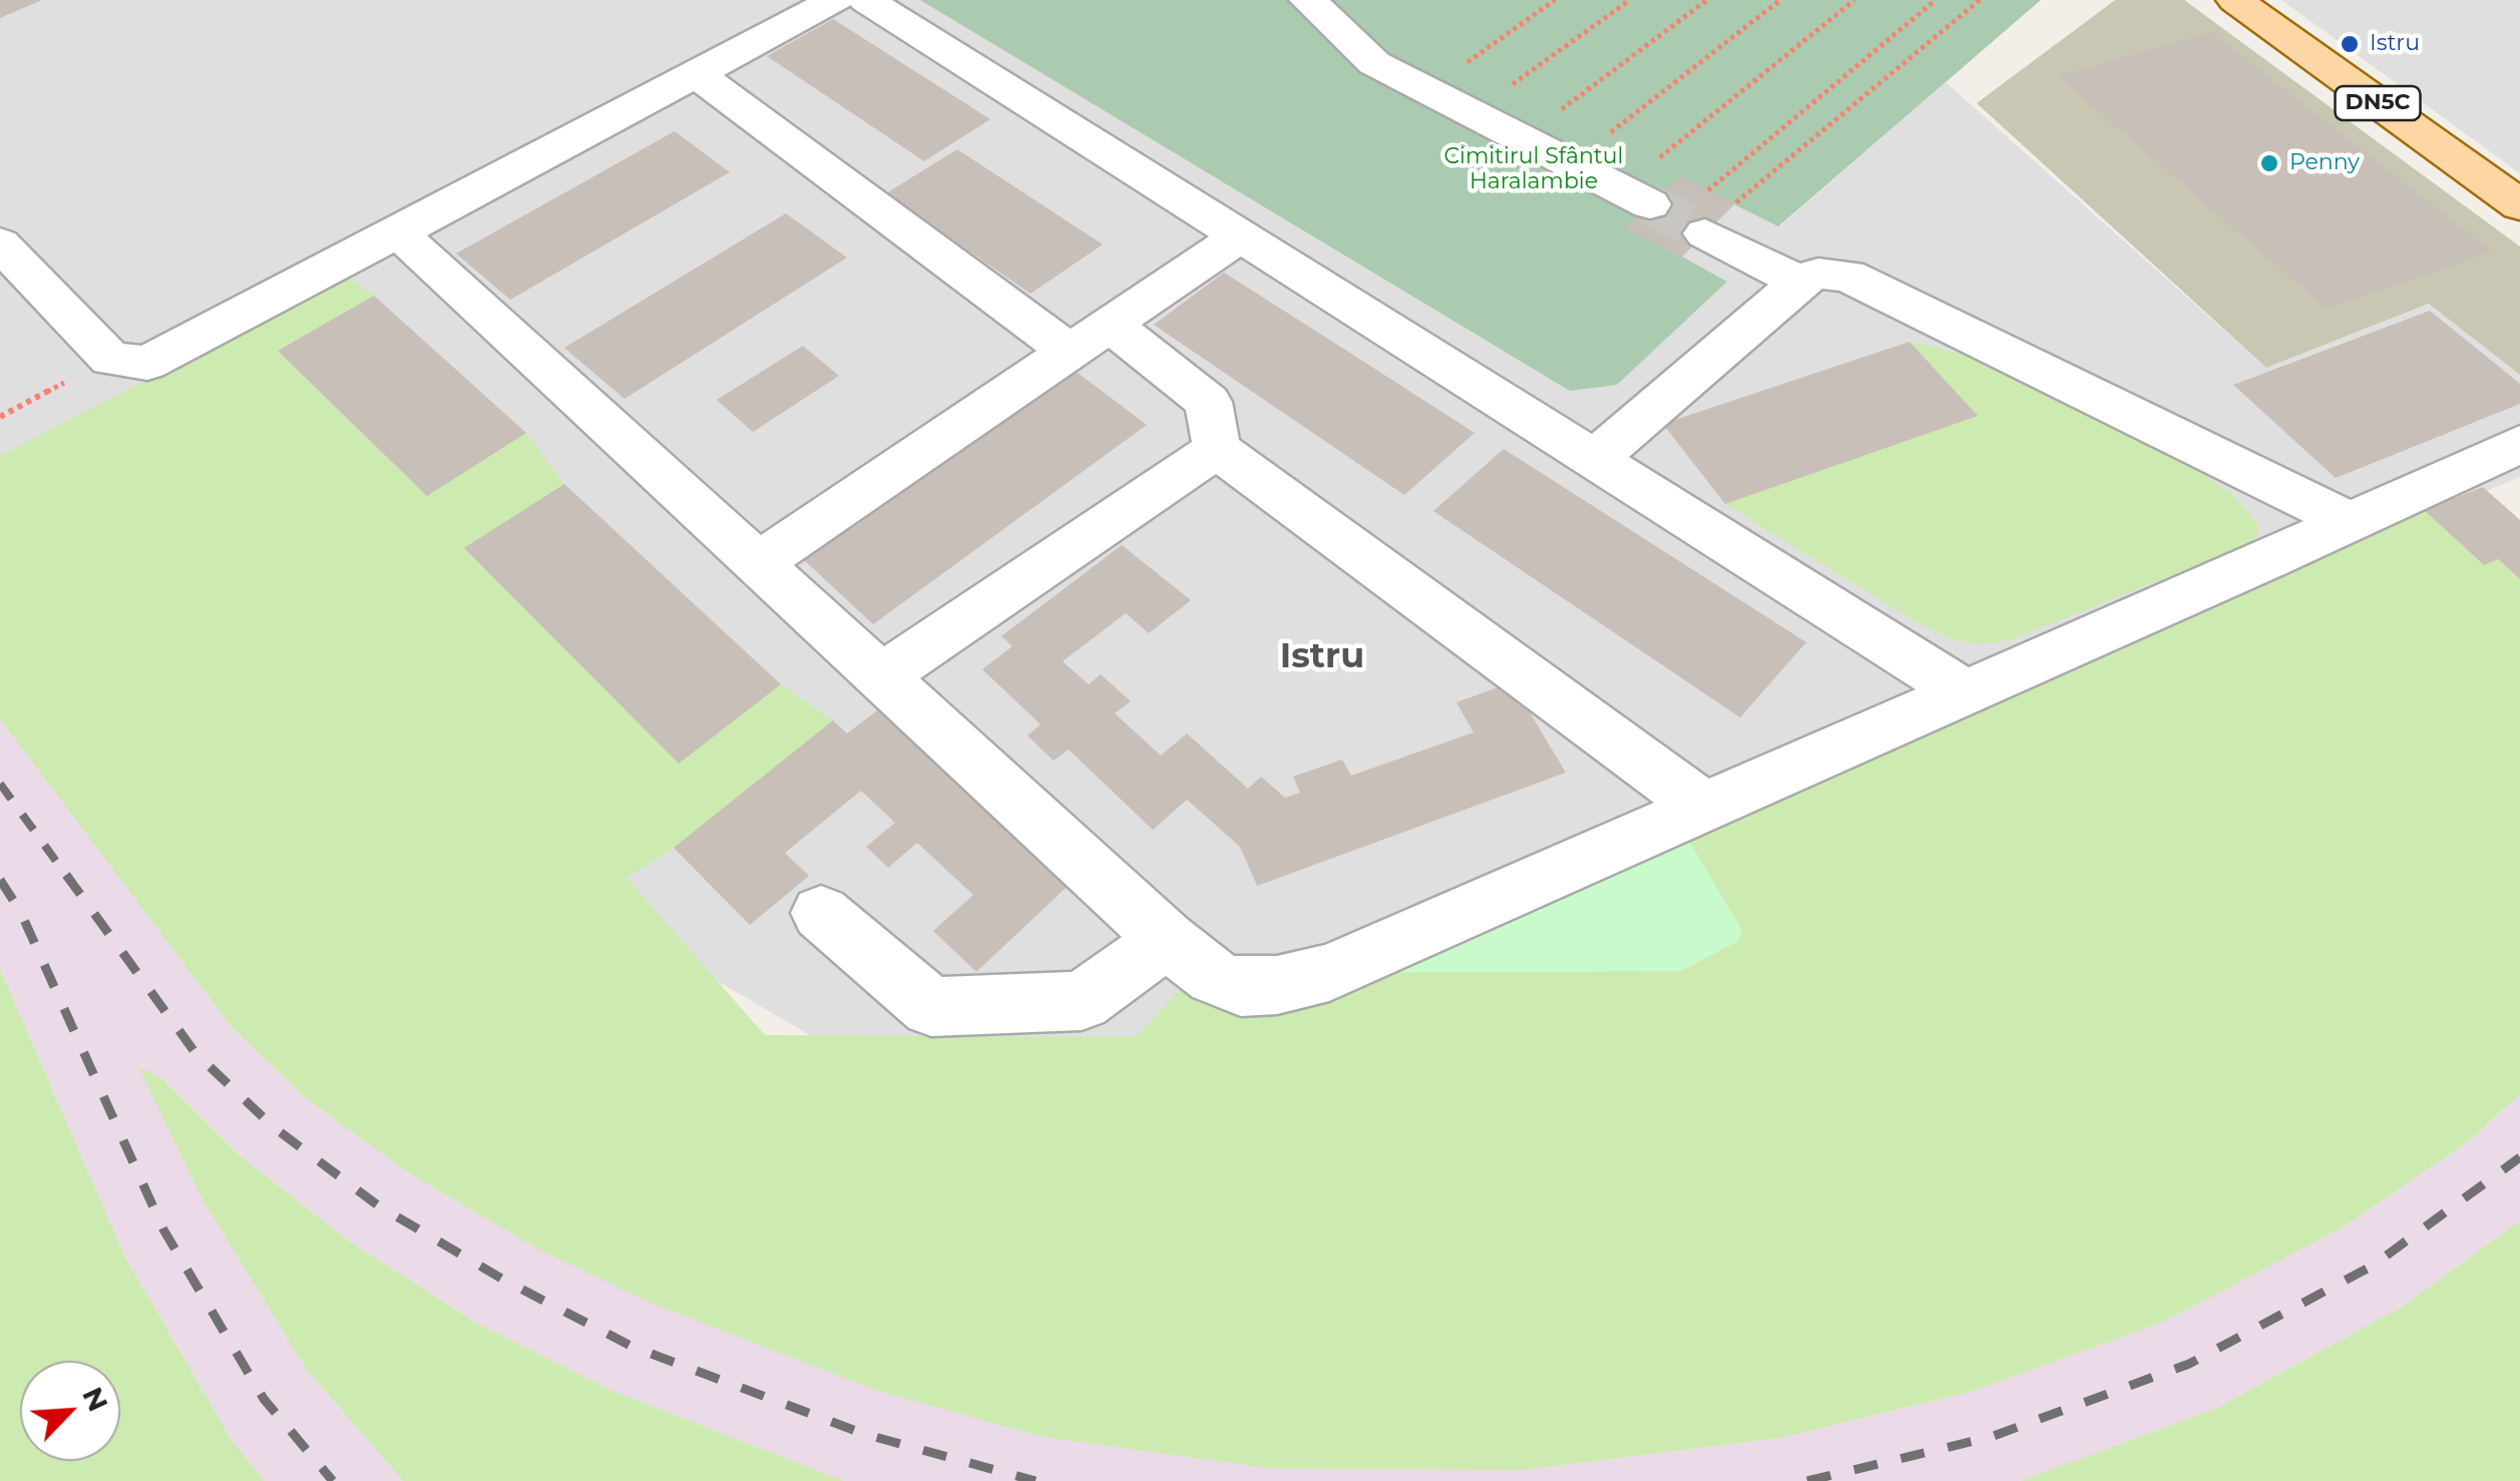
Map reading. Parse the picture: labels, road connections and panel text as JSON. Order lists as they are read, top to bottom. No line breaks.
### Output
{"streets":{"main road":["DN5C"]},"districts":["Istru"],"parks":["Cimitirul Sfântul Haralambie"],"places":["Istru","Penny"],"north":"top right"}
